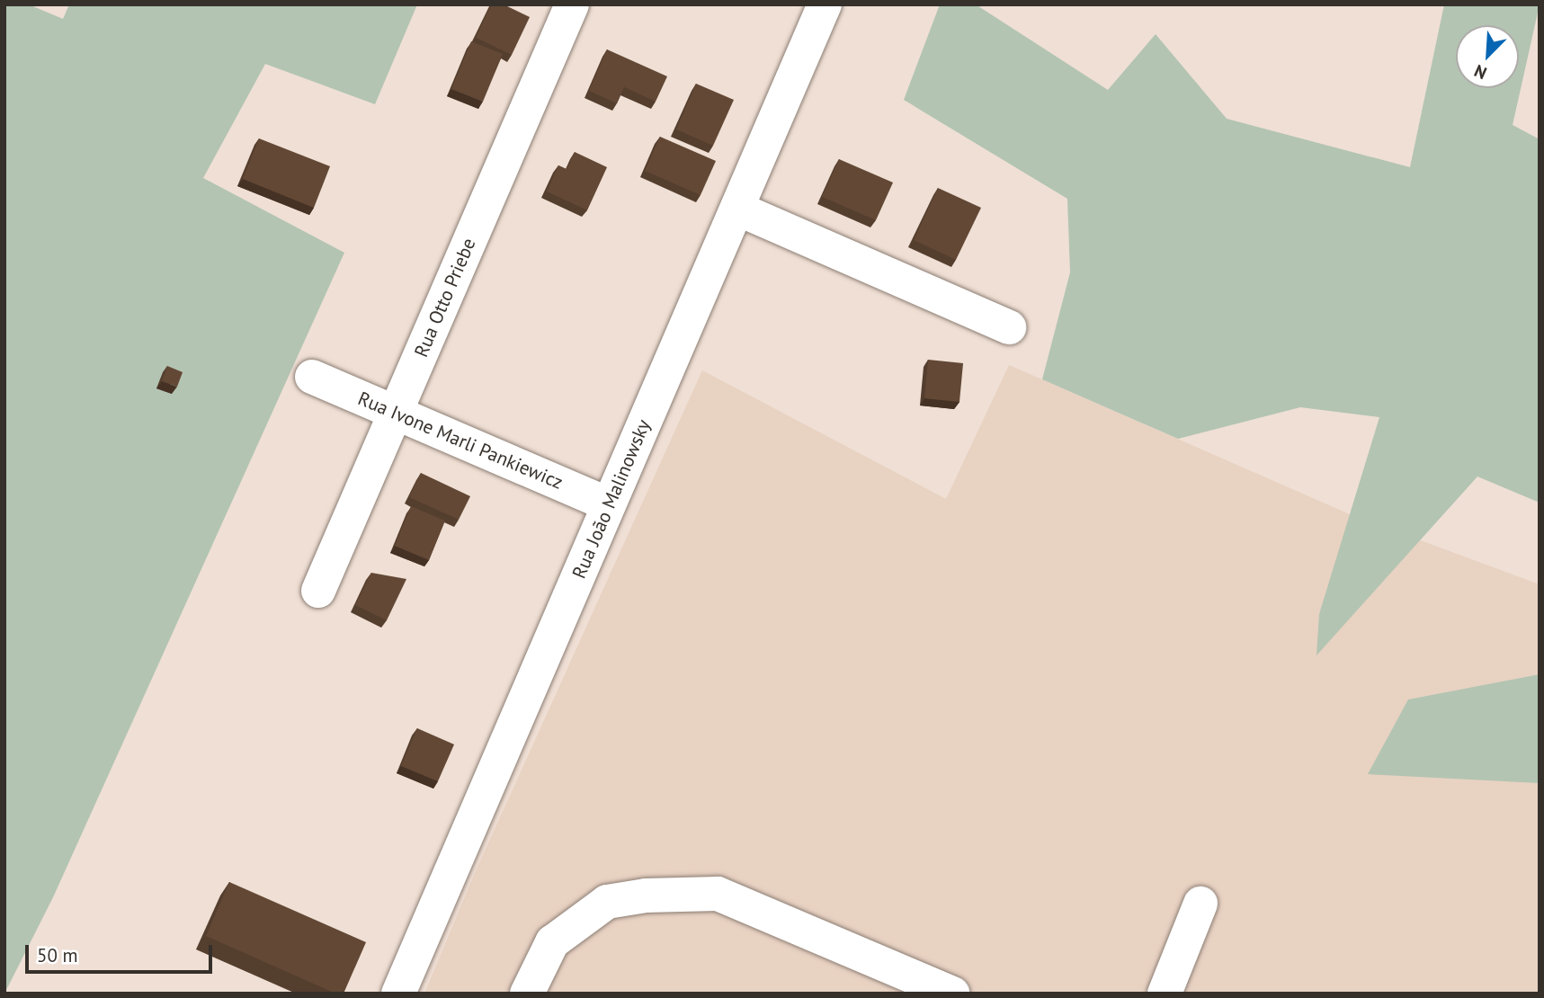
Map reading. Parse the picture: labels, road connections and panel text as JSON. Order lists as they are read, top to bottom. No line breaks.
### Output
{"streets":{"street":["Rua Otto Priebe","Rua Ivone Marli Pankiewicz","Rua João Malinowsky"]},"crossings":[["Rua Otto Priebe","Rua Ivone Marli Pankiewicz"],["Rua Ivone Marli Pankiewicz","Rua João Malinowsky"]],"scale_bar":"50 m","north":"bottom left"}
